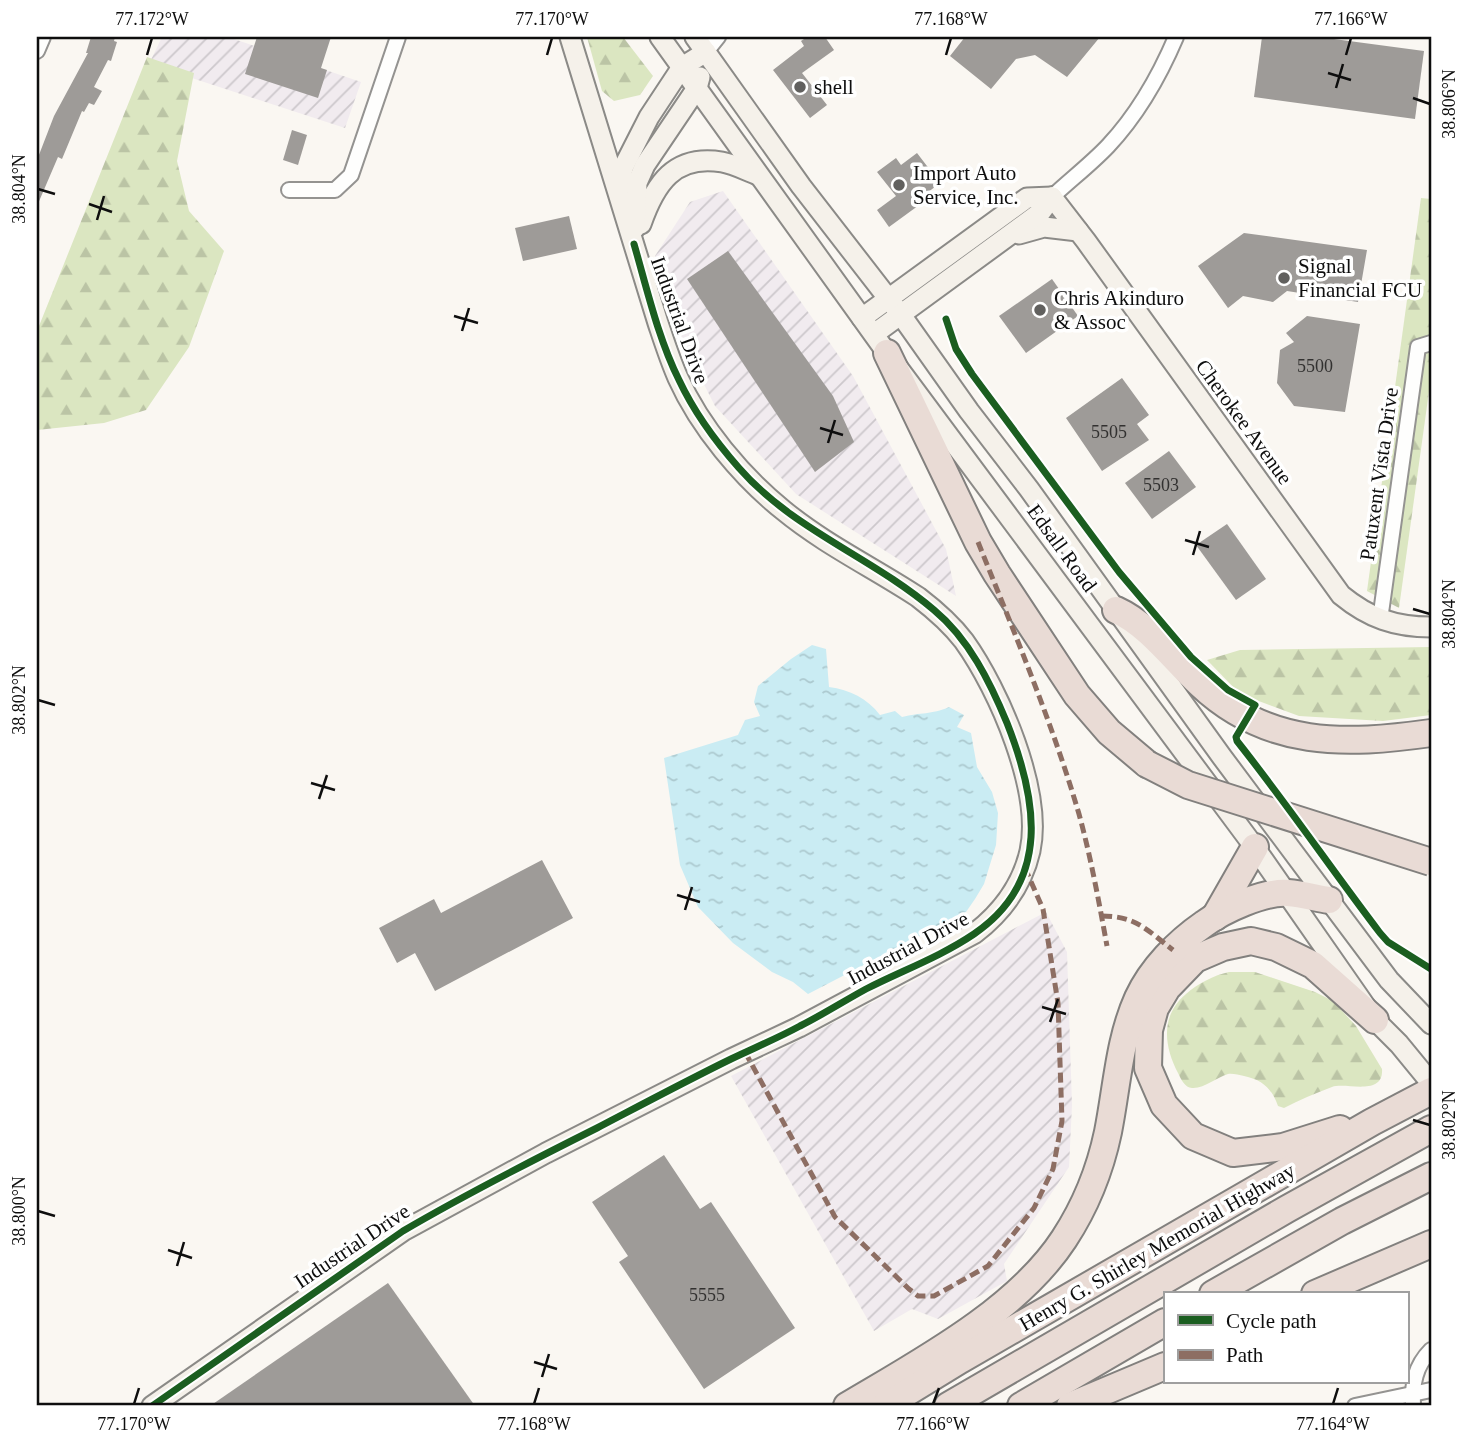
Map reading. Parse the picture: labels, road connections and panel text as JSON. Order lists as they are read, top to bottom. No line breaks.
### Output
{"streets":{"highway":["Henry G. Shirley Memorial Highway"],"street":["Industrial Drive","Cherokee Avenue","Patuxent Vista Drive","Edsall Road"]},"crossings":[["Industrial Drive","Edsall Road"],["Cherokee Avenue","Patuxent Vista Drive"]],"places":["shell","Import Auto Service, Inc.","Signal Financial FCU","Chris Akinduro & Assoc"],"house_numbers":["5500","5505","5503","5555"],"legend":["Cycle path","Path"],"coordinates":["77.172°W","77.170°W","77.168°W","77.166°W","38.806°N","38.804°N","38.802°N","38.800°N","77.164°W"]}
